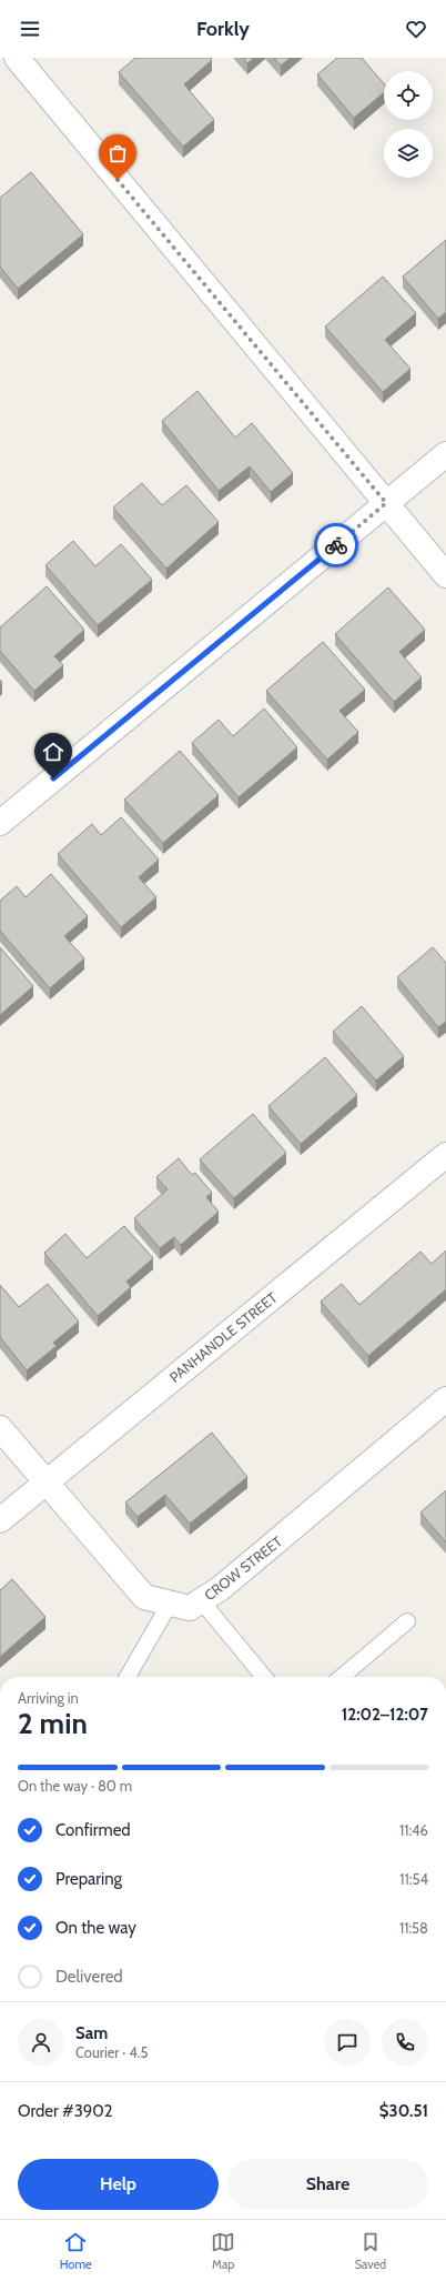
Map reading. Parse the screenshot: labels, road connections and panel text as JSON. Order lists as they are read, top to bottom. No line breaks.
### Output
{"streets":{"street":["PANHANDLE STREET","CROW STREET"]},"crossings":[["PANHANDLE STREET","CROW STREET"]],"page":{"header":"Forkly","heading":["2 min","Arriving in","12:02–12:07"],"panel":["Sam","Courier · 4.5","Order #3902","$30.51"],"bar":"On the way · 80 m","list":[["Confirmed","11:46"],["Preparing","11:54"],["On the way","11:58"],"Delivered"],"buttons":["Help","Share"],"tabs":["Home","Map","Saved"]}}
